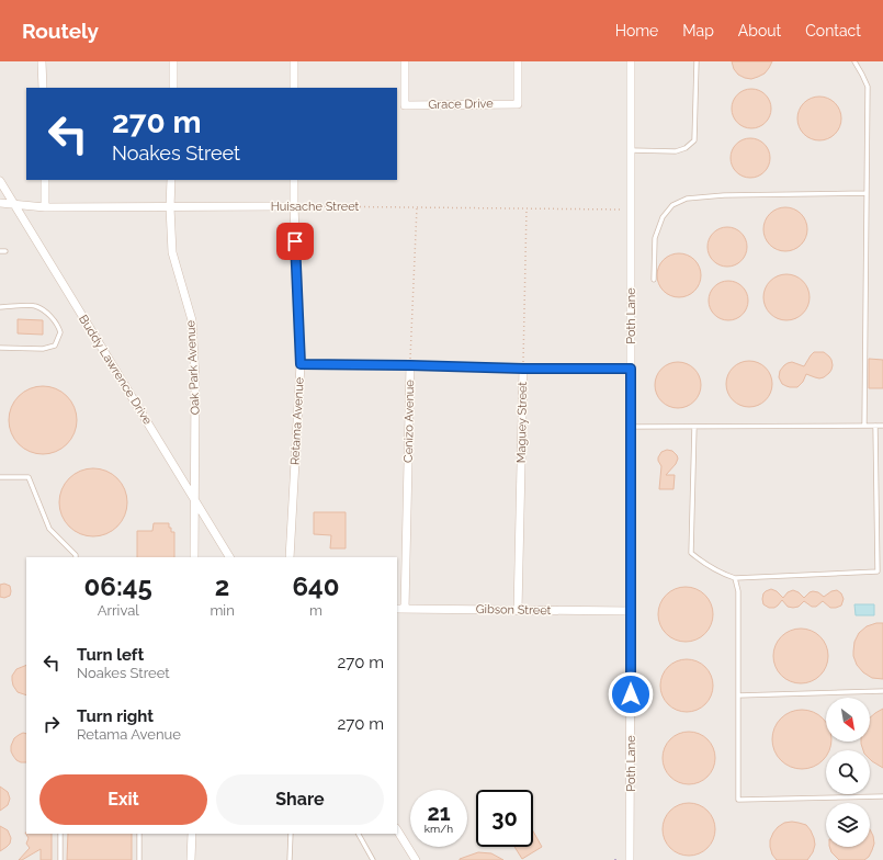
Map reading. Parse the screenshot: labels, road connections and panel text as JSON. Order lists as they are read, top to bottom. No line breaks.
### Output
{"streets":{"street":["Grace Drive","Huisache Street","Poth Lane","Oak Park Avenue","Buddy Lawrence Drive","Retama Avenue","Cenizo Avenue","Maguey Street","Gibson Street"]},"crossings":[["Huisache Street","Poth Lane"],["Huisache Street","Oak Park Avenue"],["Huisache Street","Buddy Lawrence Drive"],["Huisache Street","Retama Avenue"],["Huisache Street","Cenizo Avenue"],["Huisache Street","Maguey Street"],["Poth Lane","Gibson Street"],["Oak Park Avenue","Buddy Lawrence Drive"],["Cenizo Avenue","Gibson Street"],["Maguey Street","Gibson Street"]],"north":"bottom right","page":{"header":"Routely","nav":["Home","Map","About","Contact"],"turn":["270 m","Noakes Street"],"eta":["06:45","Arrival","2","min","640","m"],"list":[{"name":"Turn left","note":"Noakes Street","value":"270 m"},{"name":"Turn right","note":"Retama Avenue","value":"270 m"}],"buttons":["Exit","Share"],"speed":"21 km/h","limit":"30"}}
